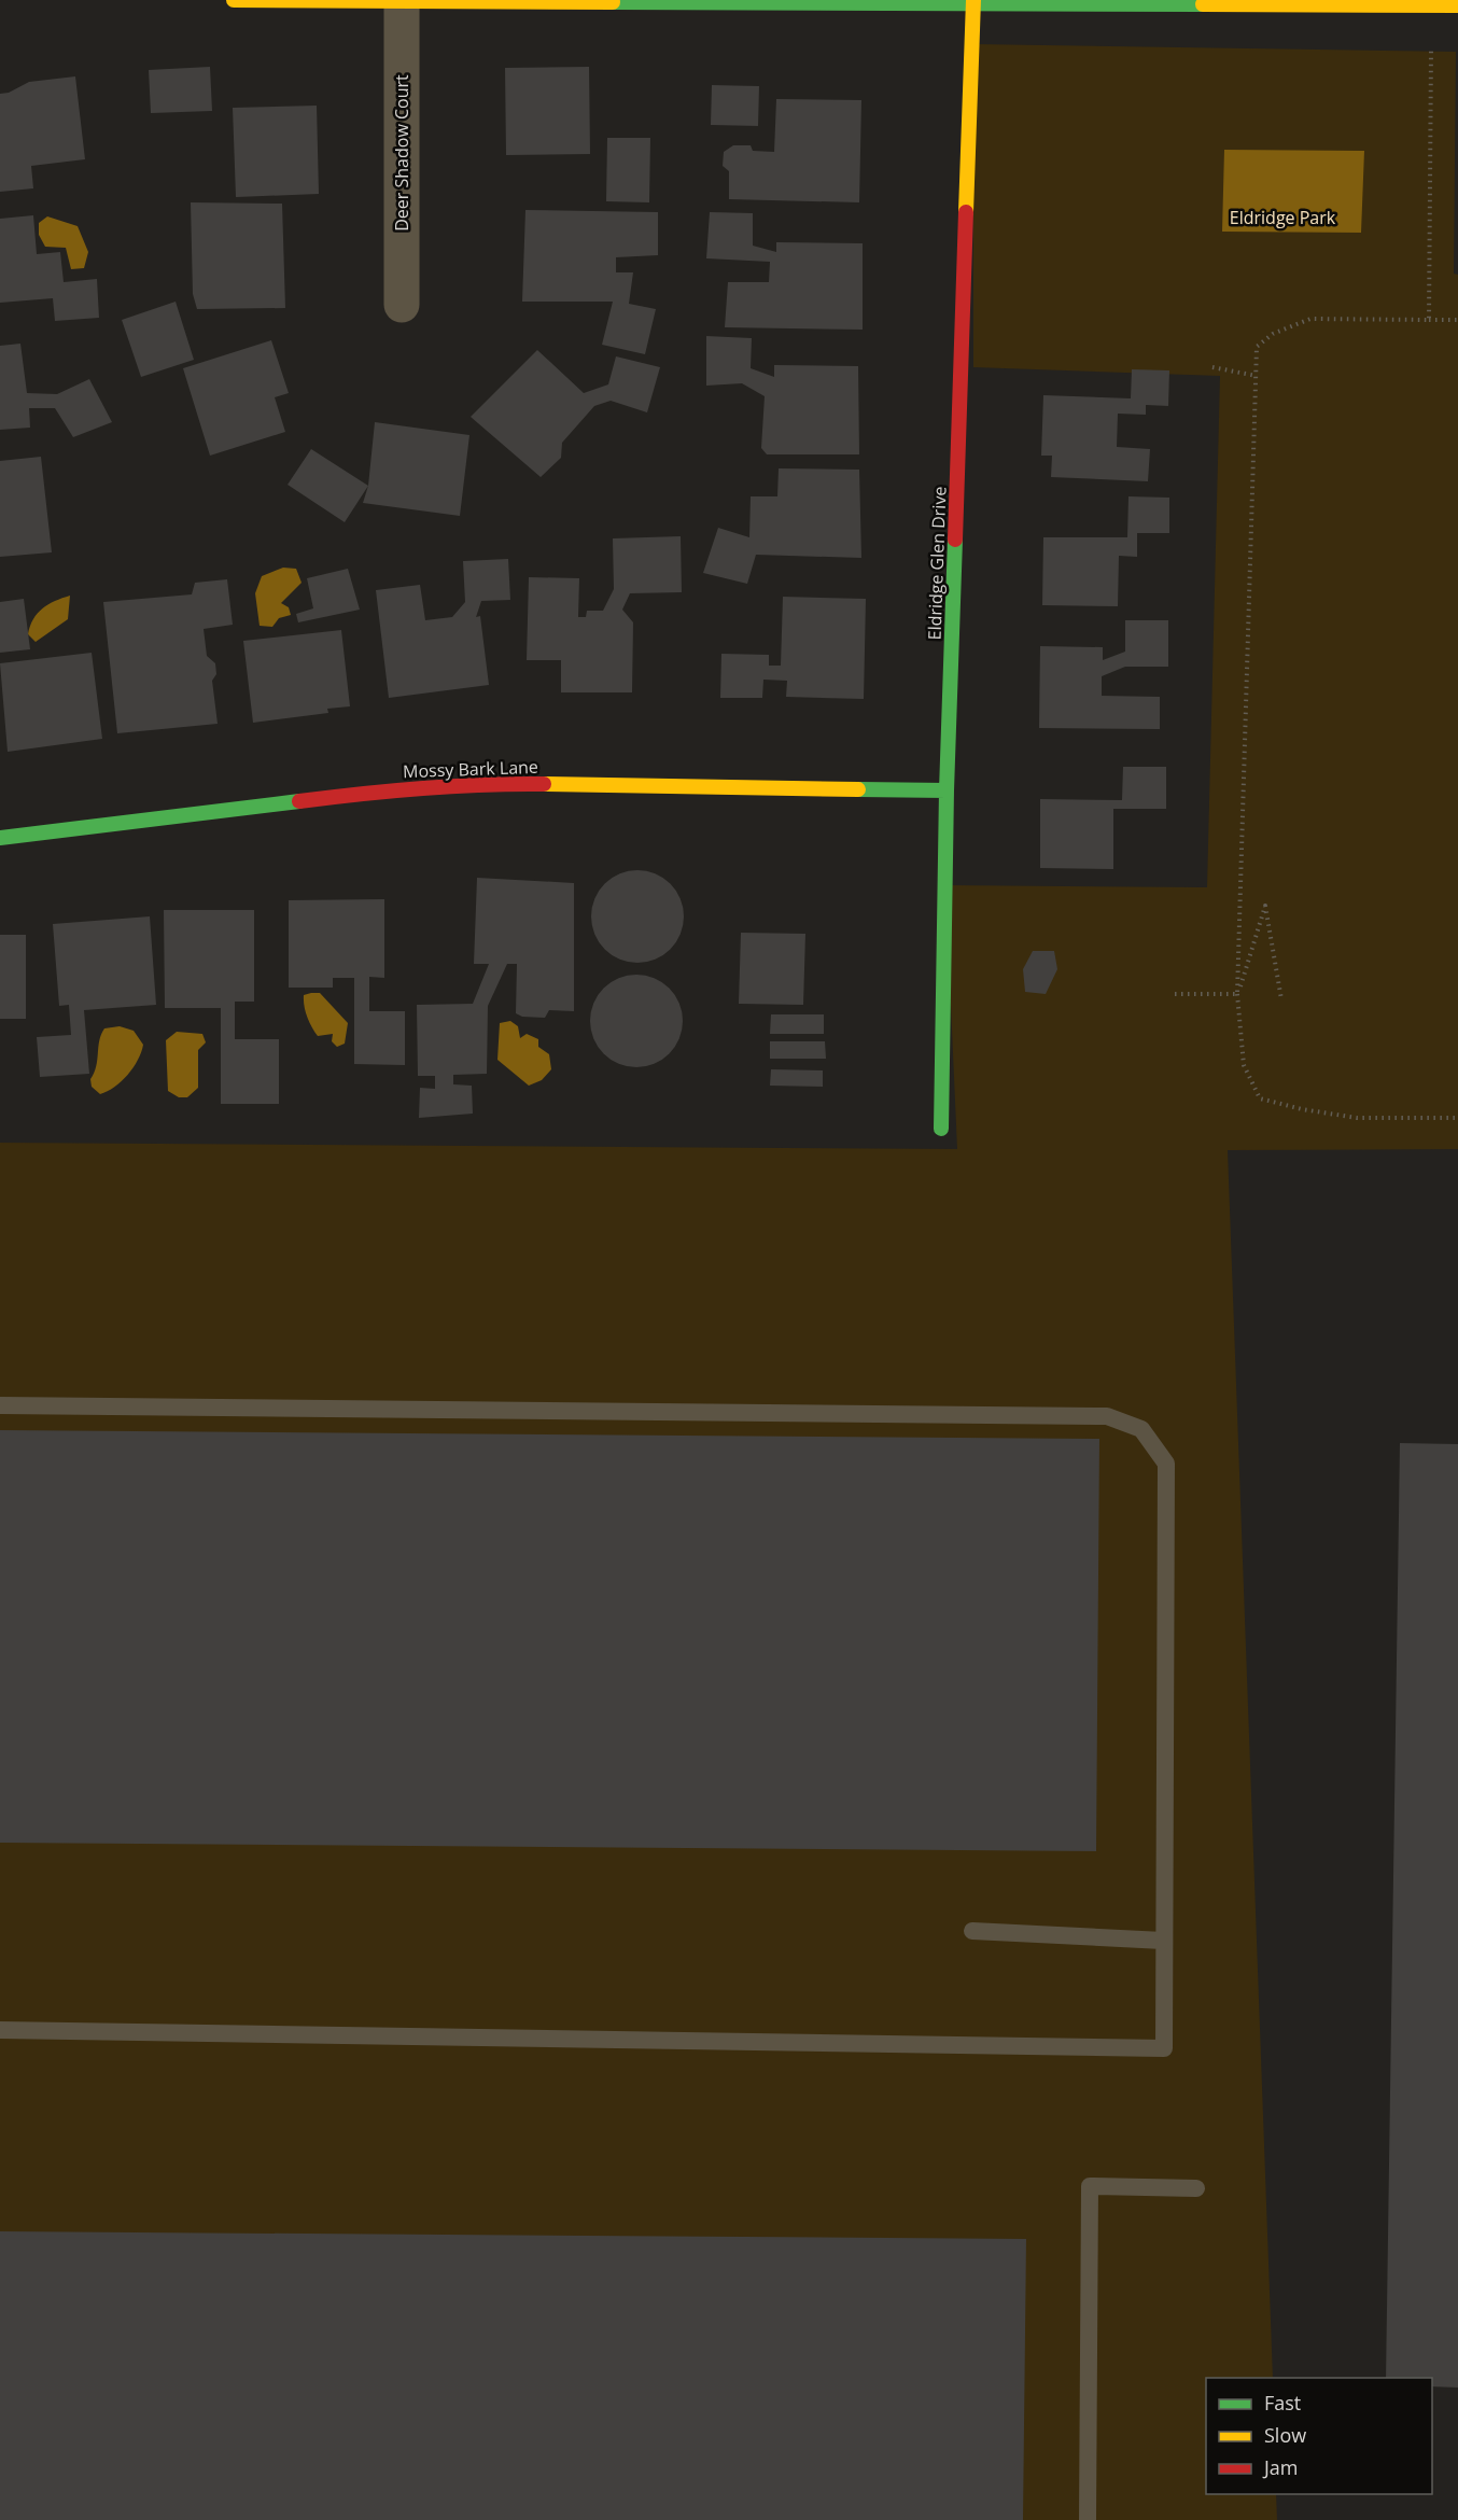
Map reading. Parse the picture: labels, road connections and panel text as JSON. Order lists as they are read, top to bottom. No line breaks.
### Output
{"streets":{"street":["Deer Shadow Court","Eldridge Glen Drive","Mossy Bark Lane"]},"crossings":[["Eldridge Glen Drive","Mossy Bark Lane"]],"parks":["Eldridge Park"],"legend":["Fast","Slow","Jam"]}
